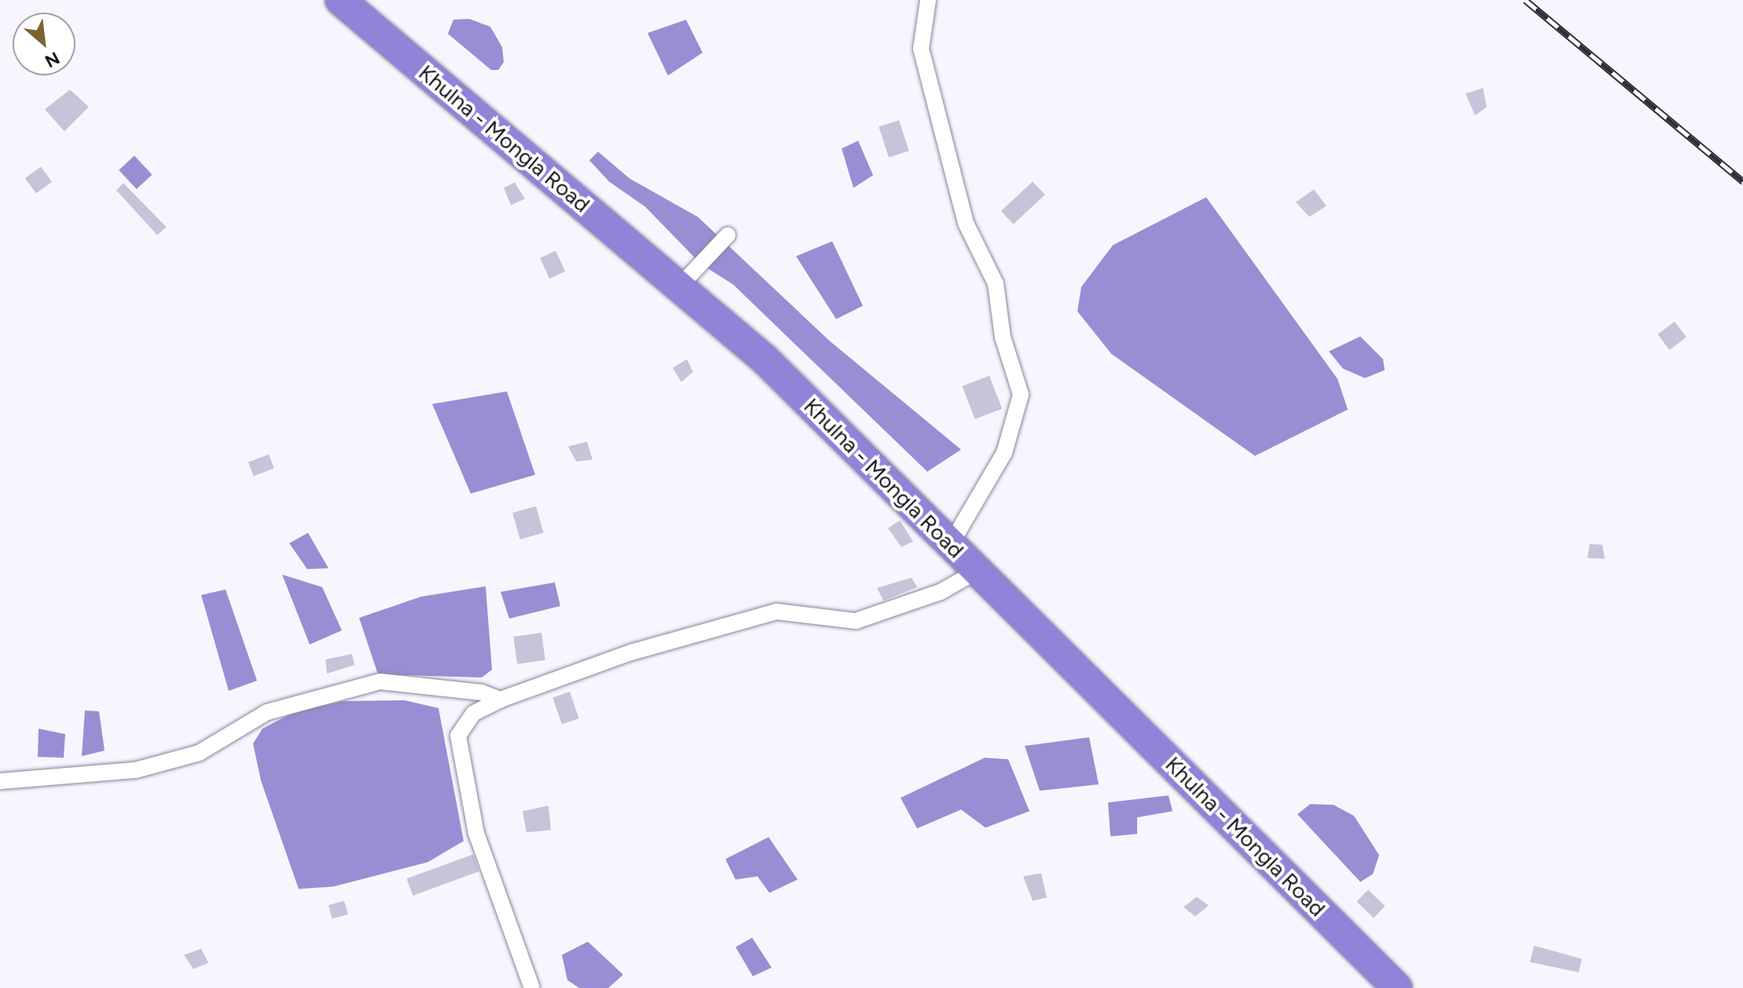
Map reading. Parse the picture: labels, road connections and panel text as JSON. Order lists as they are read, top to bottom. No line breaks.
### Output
{"streets":{"highway":["Khulna - Mongla Road"]},"north":"bottom right"}
